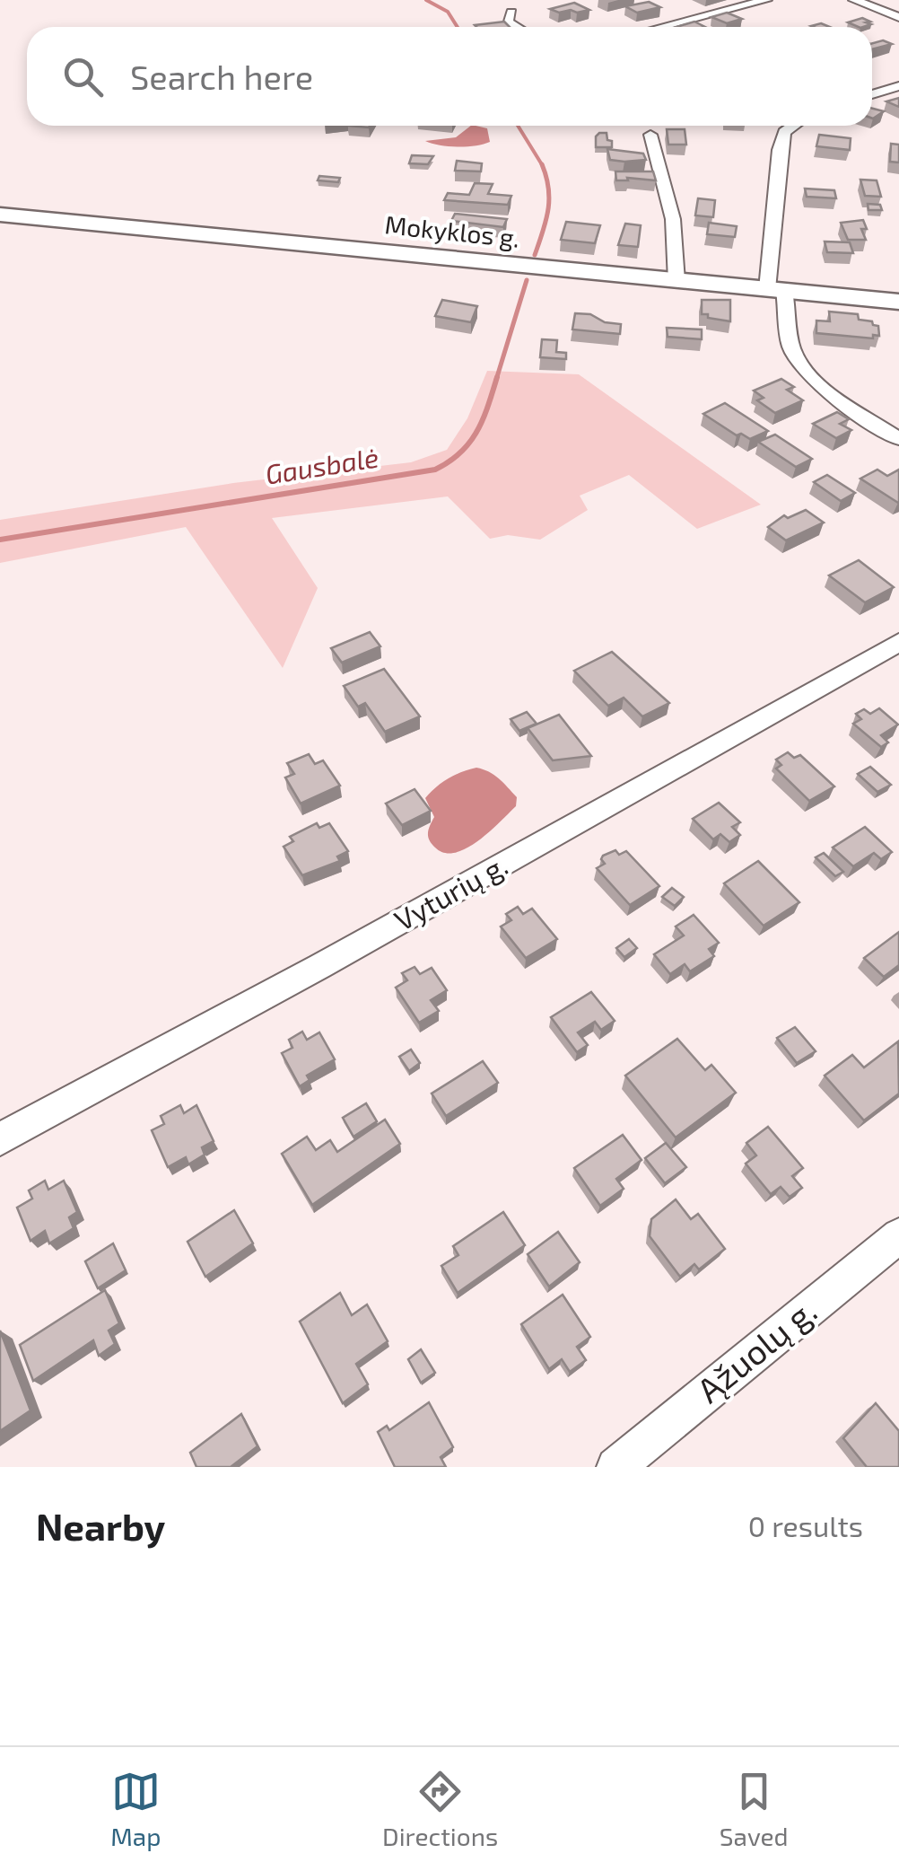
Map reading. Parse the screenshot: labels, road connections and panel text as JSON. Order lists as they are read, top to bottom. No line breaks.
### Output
{"streets":{"main road":["Mokyklos g."],"street":["Vyturių g.","Ąžuolų g."]},"water":["Gausbalė"],"page":{"search":"Search here","heading":["Nearby","0 results"],"nav":["Map","Directions","Saved"]}}
